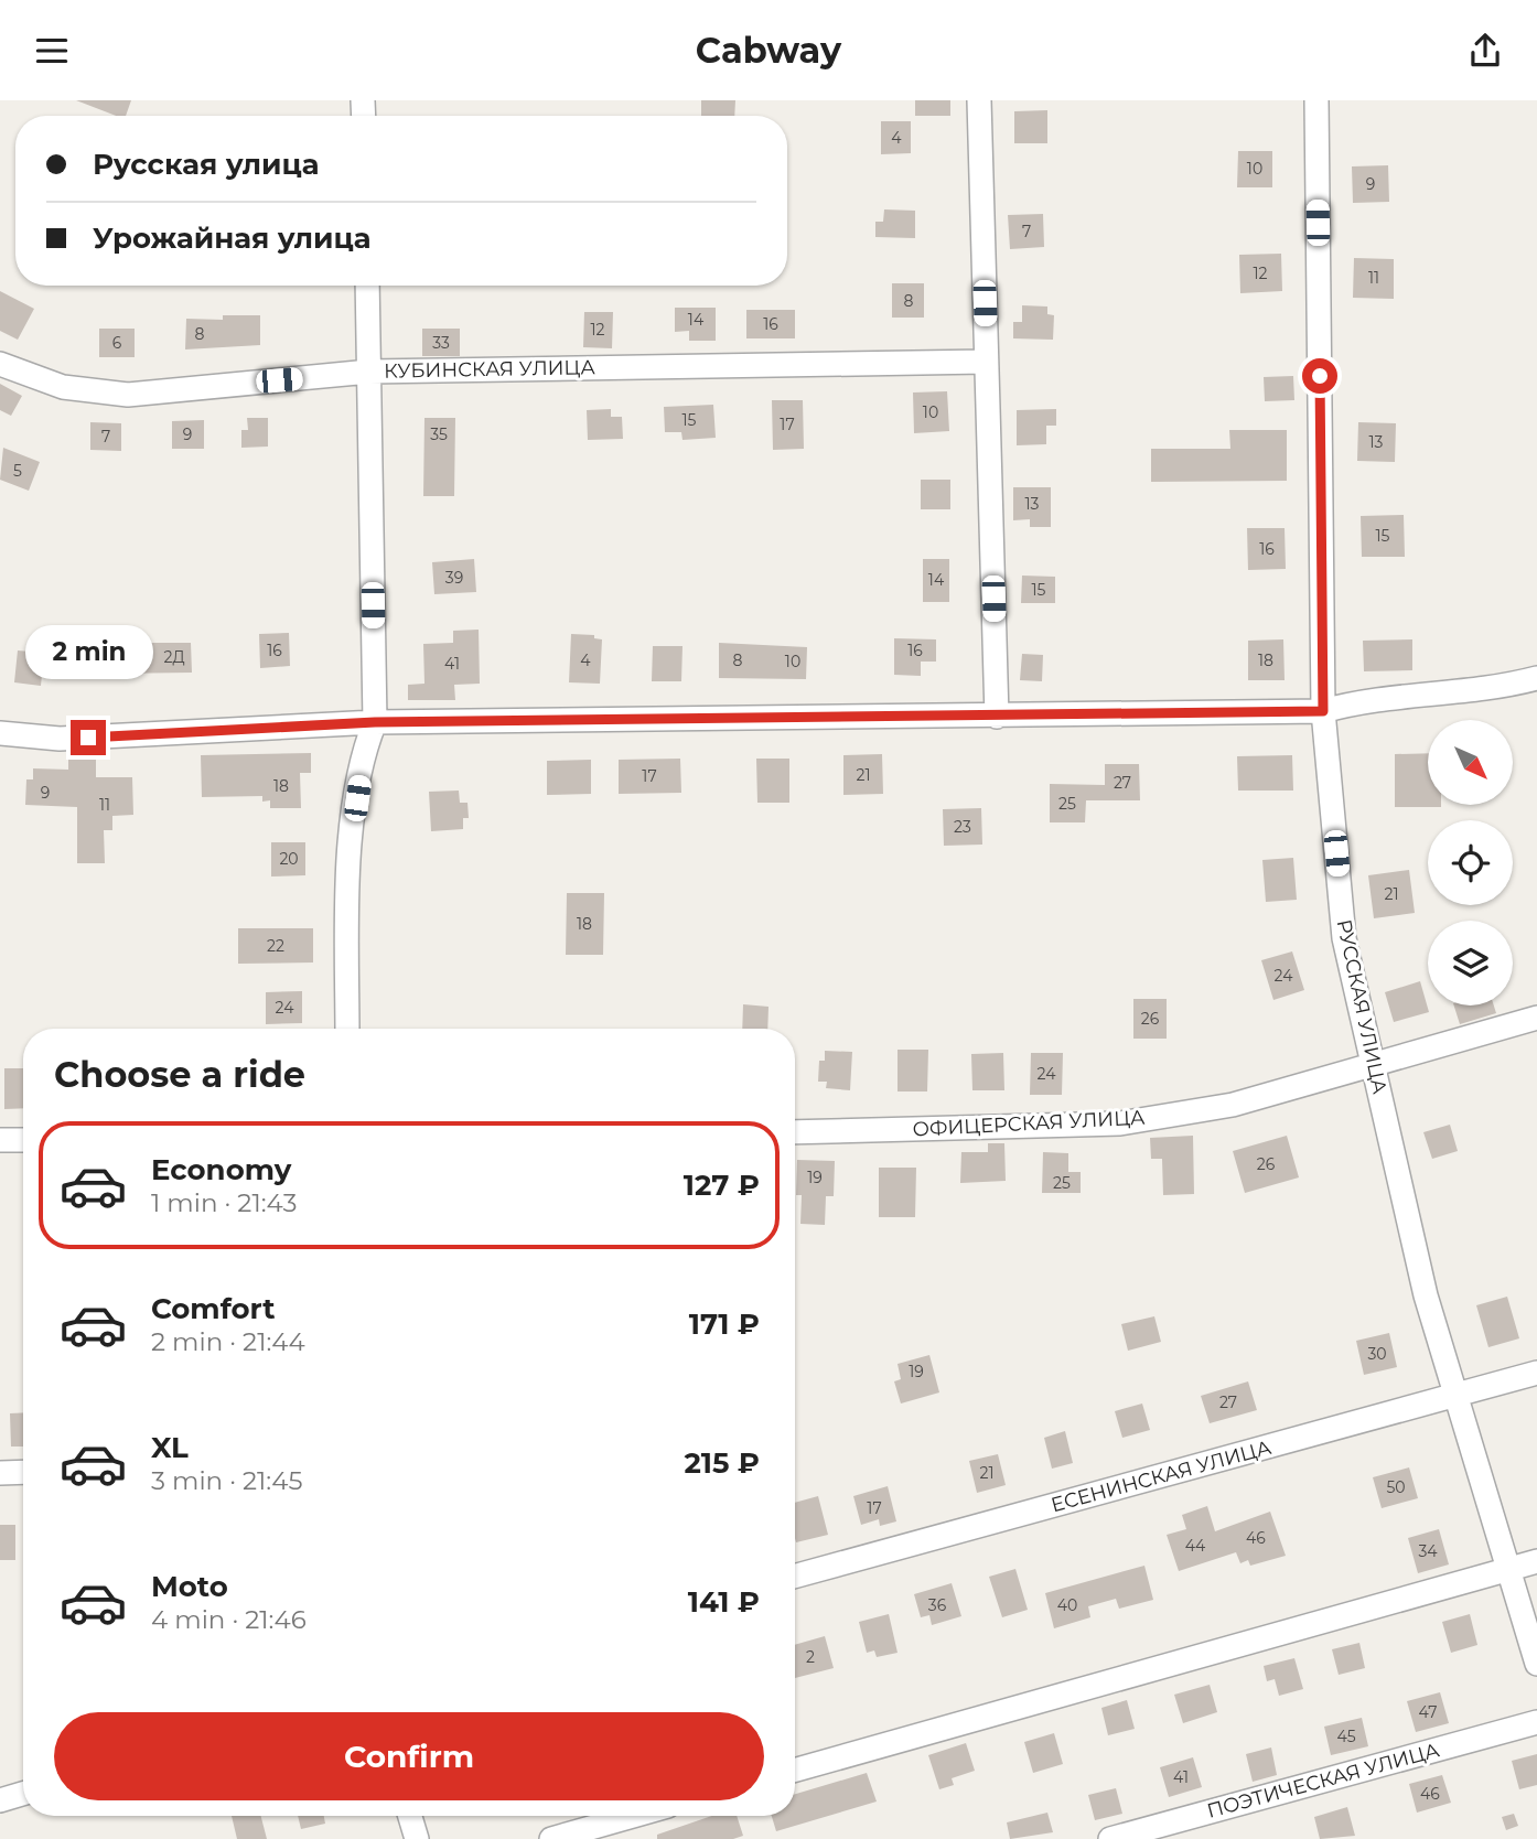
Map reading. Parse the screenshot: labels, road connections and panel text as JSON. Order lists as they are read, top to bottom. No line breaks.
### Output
{"streets":{"street":["КУБИНСКАЯ УЛИЦА","РУССКАЯ УЛИЦА","ОФИЦЕРСКАЯ УЛИЦА","ЕСЕНИНСКАЯ УЛИЦА","ПОЭТИЧЕСКАЯ УЛИЦА"]},"crossings":[["РУССКАЯ УЛИЦА","ОФИЦЕРСКАЯ УЛИЦА"],["РУССКАЯ УЛИЦА","ЕСЕНИНСКАЯ УЛИЦА"]],"house_numbers":["4","10","9","7","12","11","8","14","16","12","8","6","33","10","15","17","9","35","7","13","5","13","15","16","39","14","15","16","16","2Д","4","8","18","10","41","21","17","27","18","9","25","11","23","20","21","18","22","24","24","26","24","26","19","25","30","19","27","21","50","17","46","44","34","36","40","2","47","45","41","46"],"north":"bottom right","page":{"header":"Cabway","banner":["Русская улица","Урожайная улица"],"bubble":"2 min","heading":"Choose a ride","list":[{"name":"Economy","note":"1 min · 21:43","value":"127 ₽"},{"name":"Comfort","note":"2 min · 21:44","value":"171 ₽"},{"name":"XL","note":"3 min · 21:45","value":"215 ₽"},{"name":"Moto","note":"4 min · 21:46","value":"141 ₽"}],"buttons":"Confirm"}}
